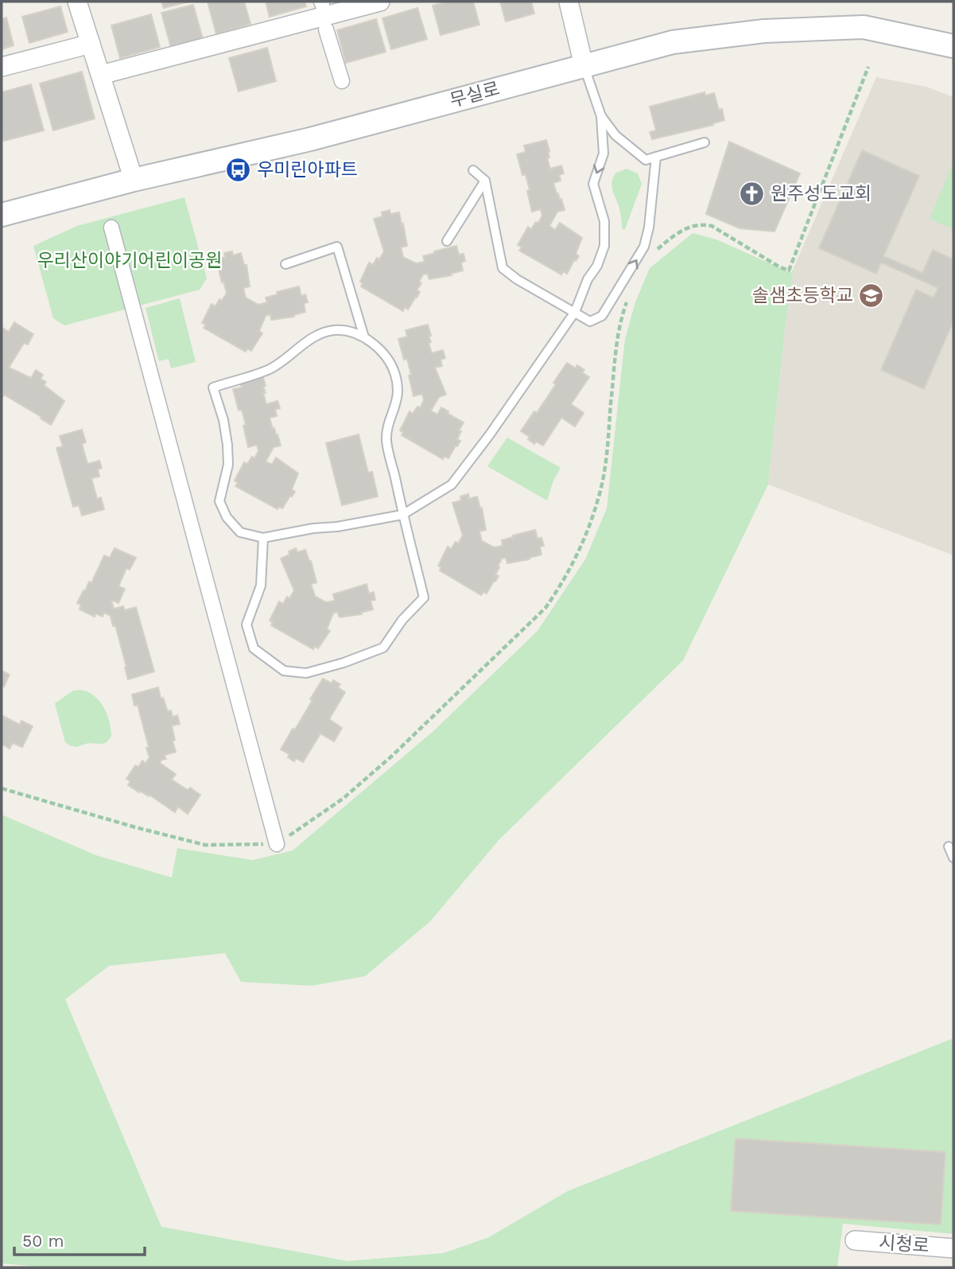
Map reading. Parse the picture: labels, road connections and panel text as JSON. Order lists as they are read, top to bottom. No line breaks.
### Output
{"streets":{"street":["무실로","시청로"]},"parks":["우리산이야기어린이공원"],"places":{"bus stop":["우미린아파트"],"church":["원주성도교회"],"school or university":["솔샘초등학교"]},"scale_bar":"50 m"}
